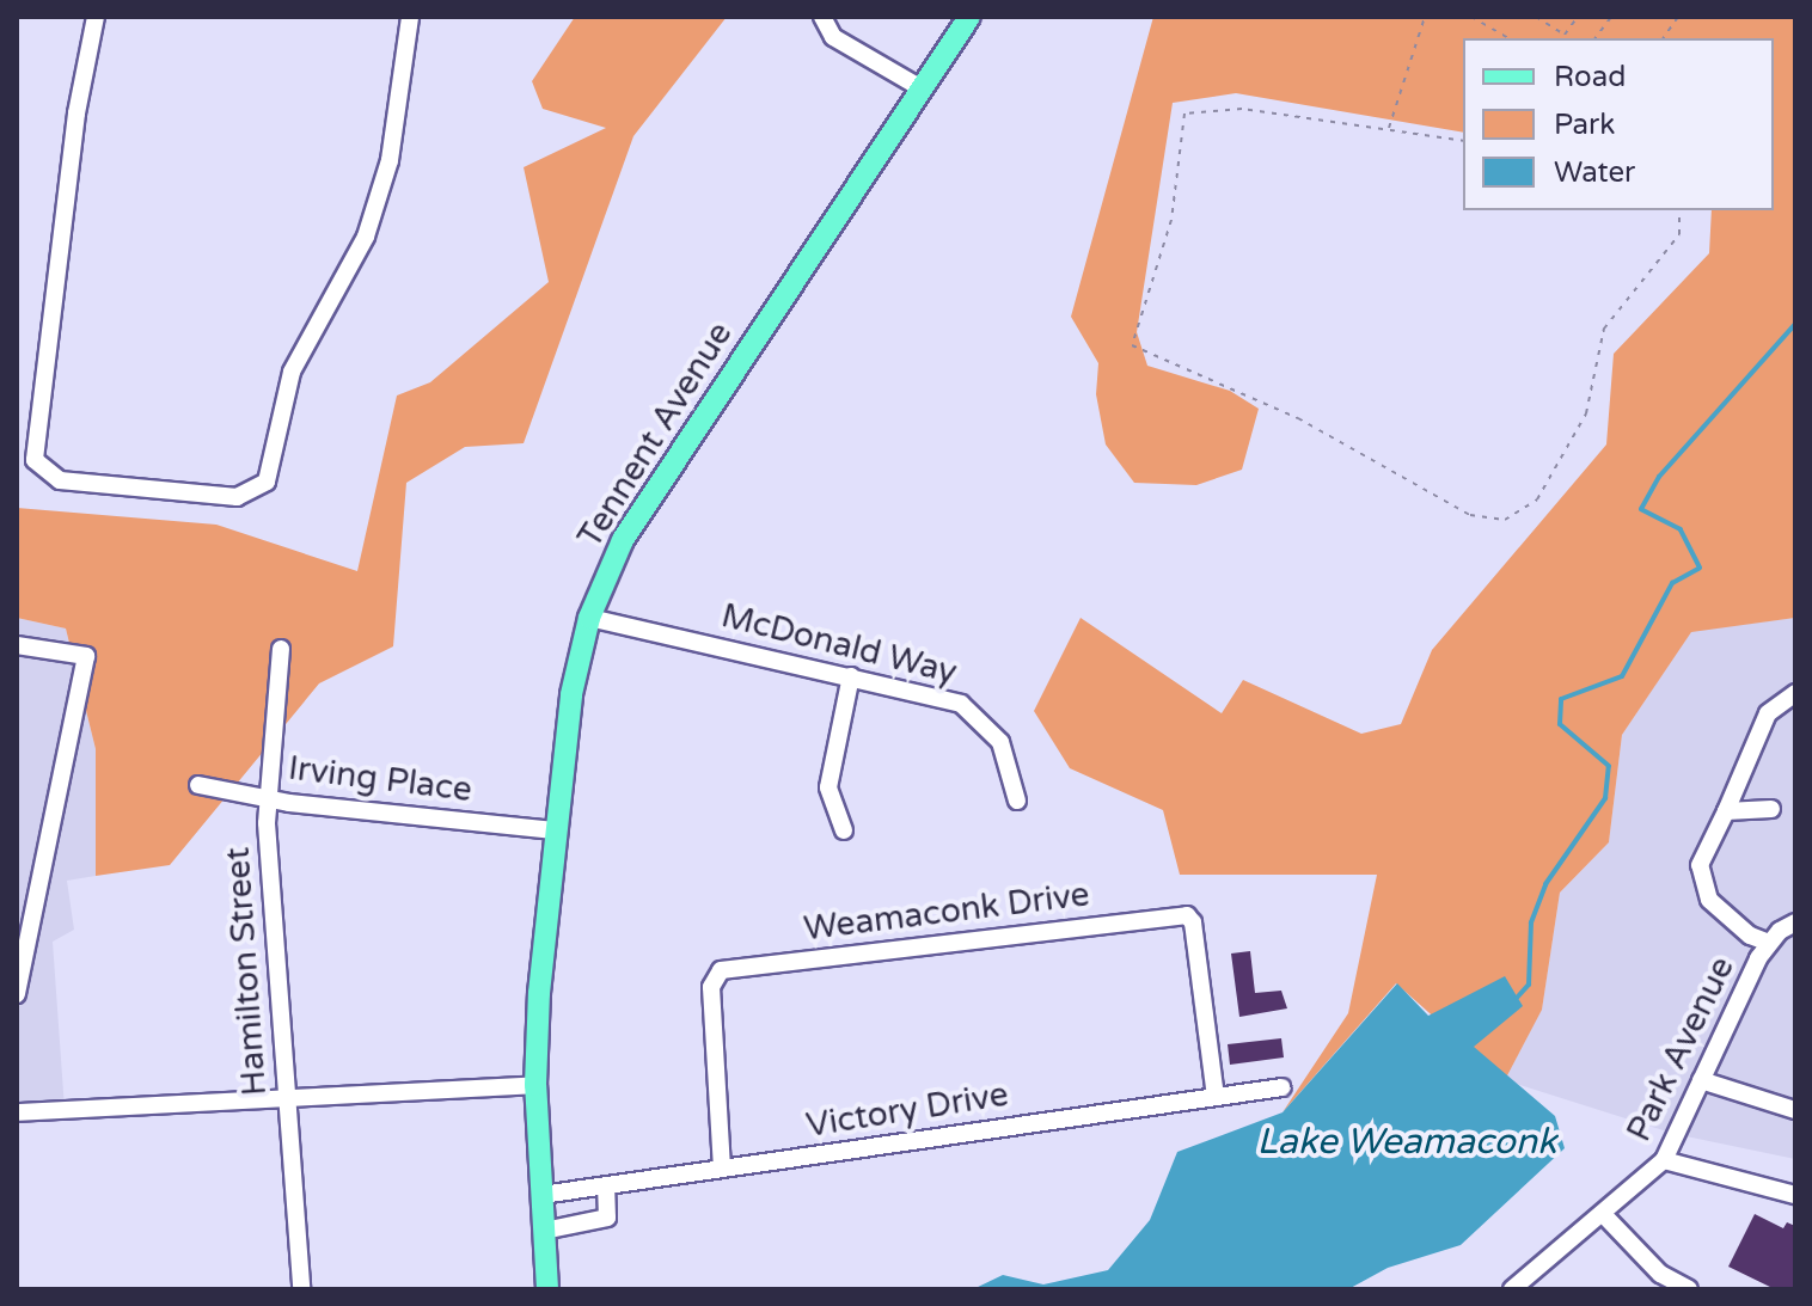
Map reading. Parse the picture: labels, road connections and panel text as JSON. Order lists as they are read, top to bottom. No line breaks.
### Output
{"streets":{"main road":["Tennent Avenue"],"street":["McDonald Way","Irving Place","Weamaconk Drive","Hamilton Street","Park Avenue","Victory Drive"]},"crossings":[["Tennent Avenue","McDonald Way"],["Tennent Avenue","Irving Place"],["Tennent Avenue","Victory Drive"],["Irving Place","Hamilton Street"],["Weamaconk Drive","Victory Drive"]],"water":["Lake Weamaconk"],"legend":["Road","Park","Water"]}
